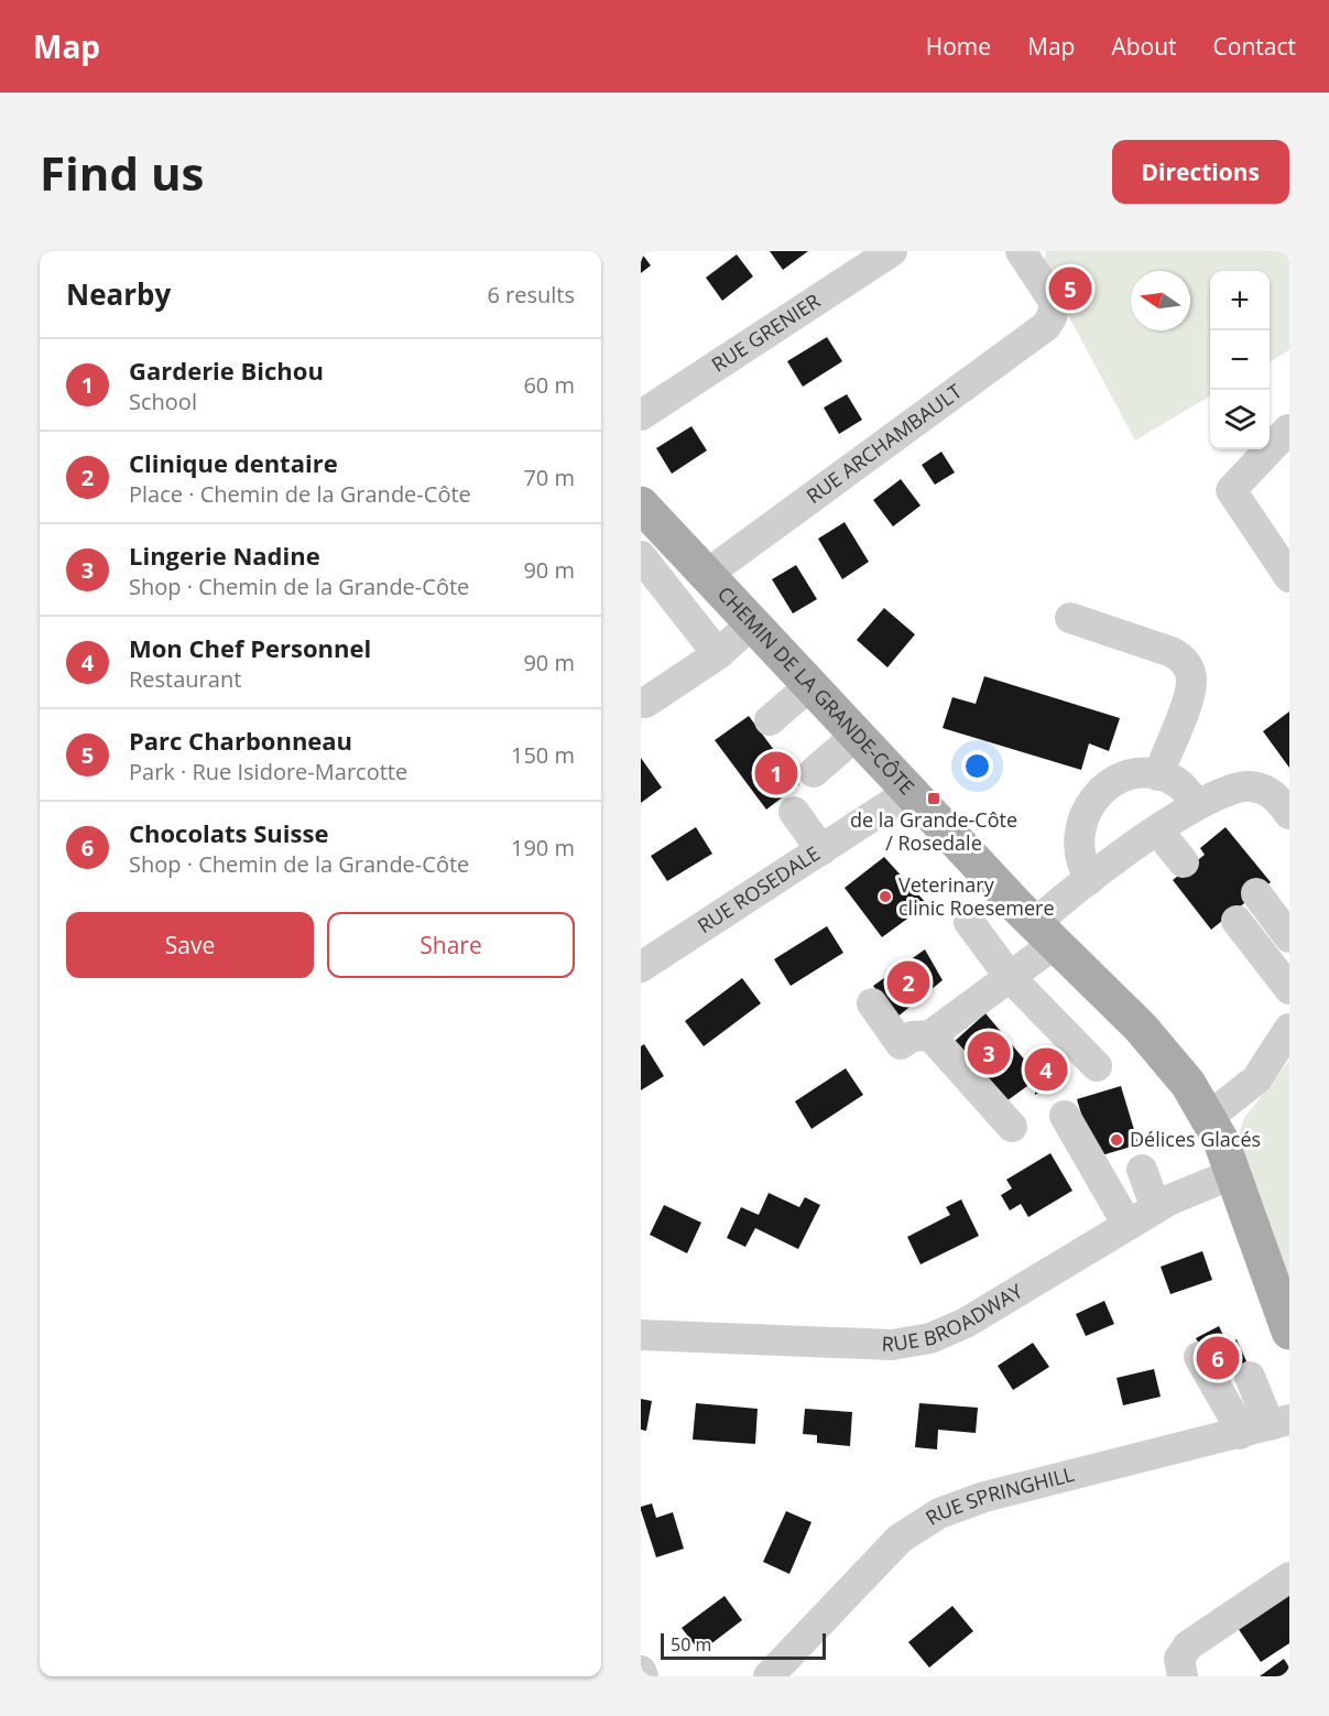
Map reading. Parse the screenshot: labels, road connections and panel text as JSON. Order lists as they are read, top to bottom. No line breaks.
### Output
{"streets":{"main road":["CHEMIN DE LA GRANDE-CÔTE"],"street":["RUE GRENIER","RUE ARCHAMBAULT","RUE ROSEDALE","RUE BROADWAY","RUE SPRINGHILL"]},"crossings":[["RUE ARCHAMBAULT","CHEMIN DE LA GRANDE-CÔTE"],["CHEMIN DE LA GRANDE-CÔTE","RUE ROSEDALE"],["CHEMIN DE LA GRANDE-CÔTE","RUE BROADWAY"]],"places":{"transit":["de la Grande-Côte / Rosedale"],"other":["Veterinary clinic Roesemere","Délices Glacés"]},"scale_bar":"50 m","north":"left","page":{"header":"Map","nav":["Home","Map","About","Contact"],"buttons":["Directions",["Save","Share"]],"title":"Find us","heading":["Nearby","6 results"],"pins":["5","1","2","3","4","6"],"map_buttons":["+","−"],"list":[{"mark":"1","name":"Garderie Bichou","note":"School","value":"60 m"},{"mark":"2","name":"Clinique dentaire","note":"Place · Chemin de la Grande-Côte","value":"70 m"},{"mark":"3","name":"Lingerie Nadine","note":"Shop · Chemin de la Grande-Côte","value":"90 m"},{"mark":"4","name":"Mon Chef Personnel","note":"Restaurant","value":"90 m"},{"mark":"5","name":"Parc Charbonneau","note":"Park · Rue Isidore-Marcotte","value":"150 m"},{"mark":"6","name":"Chocolats Suisse","note":"Shop · Chemin de la Grande-Côte","value":"190 m"}],"scale":"50 m"}}
